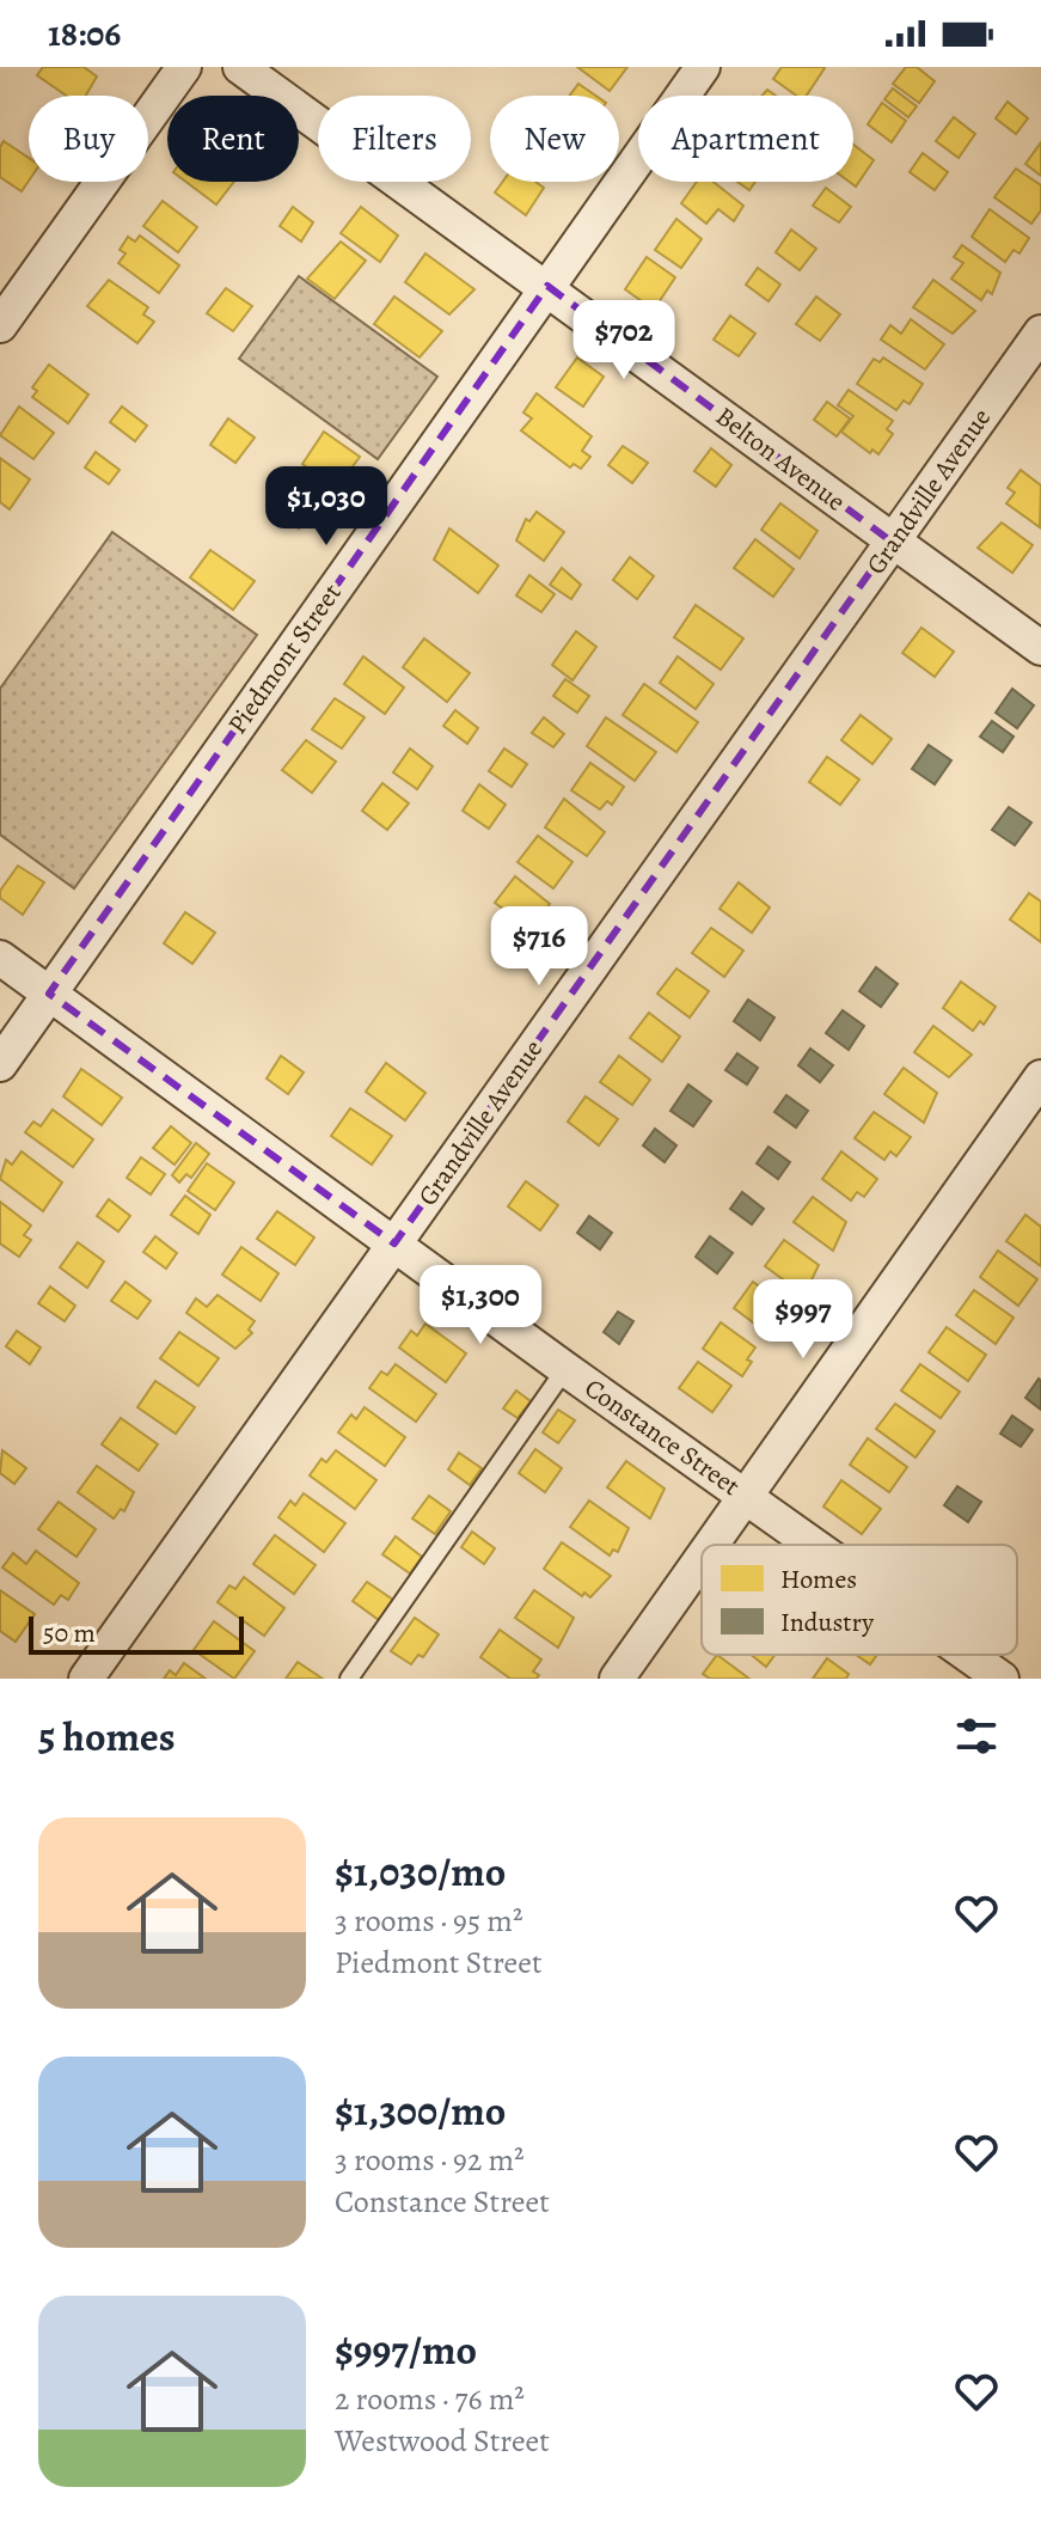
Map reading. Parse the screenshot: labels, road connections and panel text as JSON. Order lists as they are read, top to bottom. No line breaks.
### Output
{"streets":{"street":["Belton Avenue","Grandville Avenue","Piedmont Street","Constance Street"]},"crossings":[["Belton Avenue","Grandville Avenue"],["Belton Avenue","Piedmont Street"],["Grandville Avenue","Constance Street"],["Piedmont Street","Constance Street"]],"legend":["Homes","Industry"],"scale_bar":"50 m","page":{"status":"18:06","chip":["Buy","Rent","Filters","New","Apartment"],"price":["$702","$1,030","$716","$1,300","$997"],"scale":"50 m","heading":"5 homes","list":[{"name":"$1,030/mo","note":"3 rooms · 95 m² · Piedmont Street"},{"name":"$1,300/mo","note":"3 rooms · 92 m² · Constance Street"},{"name":"$997/mo","note":"2 rooms · 76 m² · Westwood Street"}]}}
